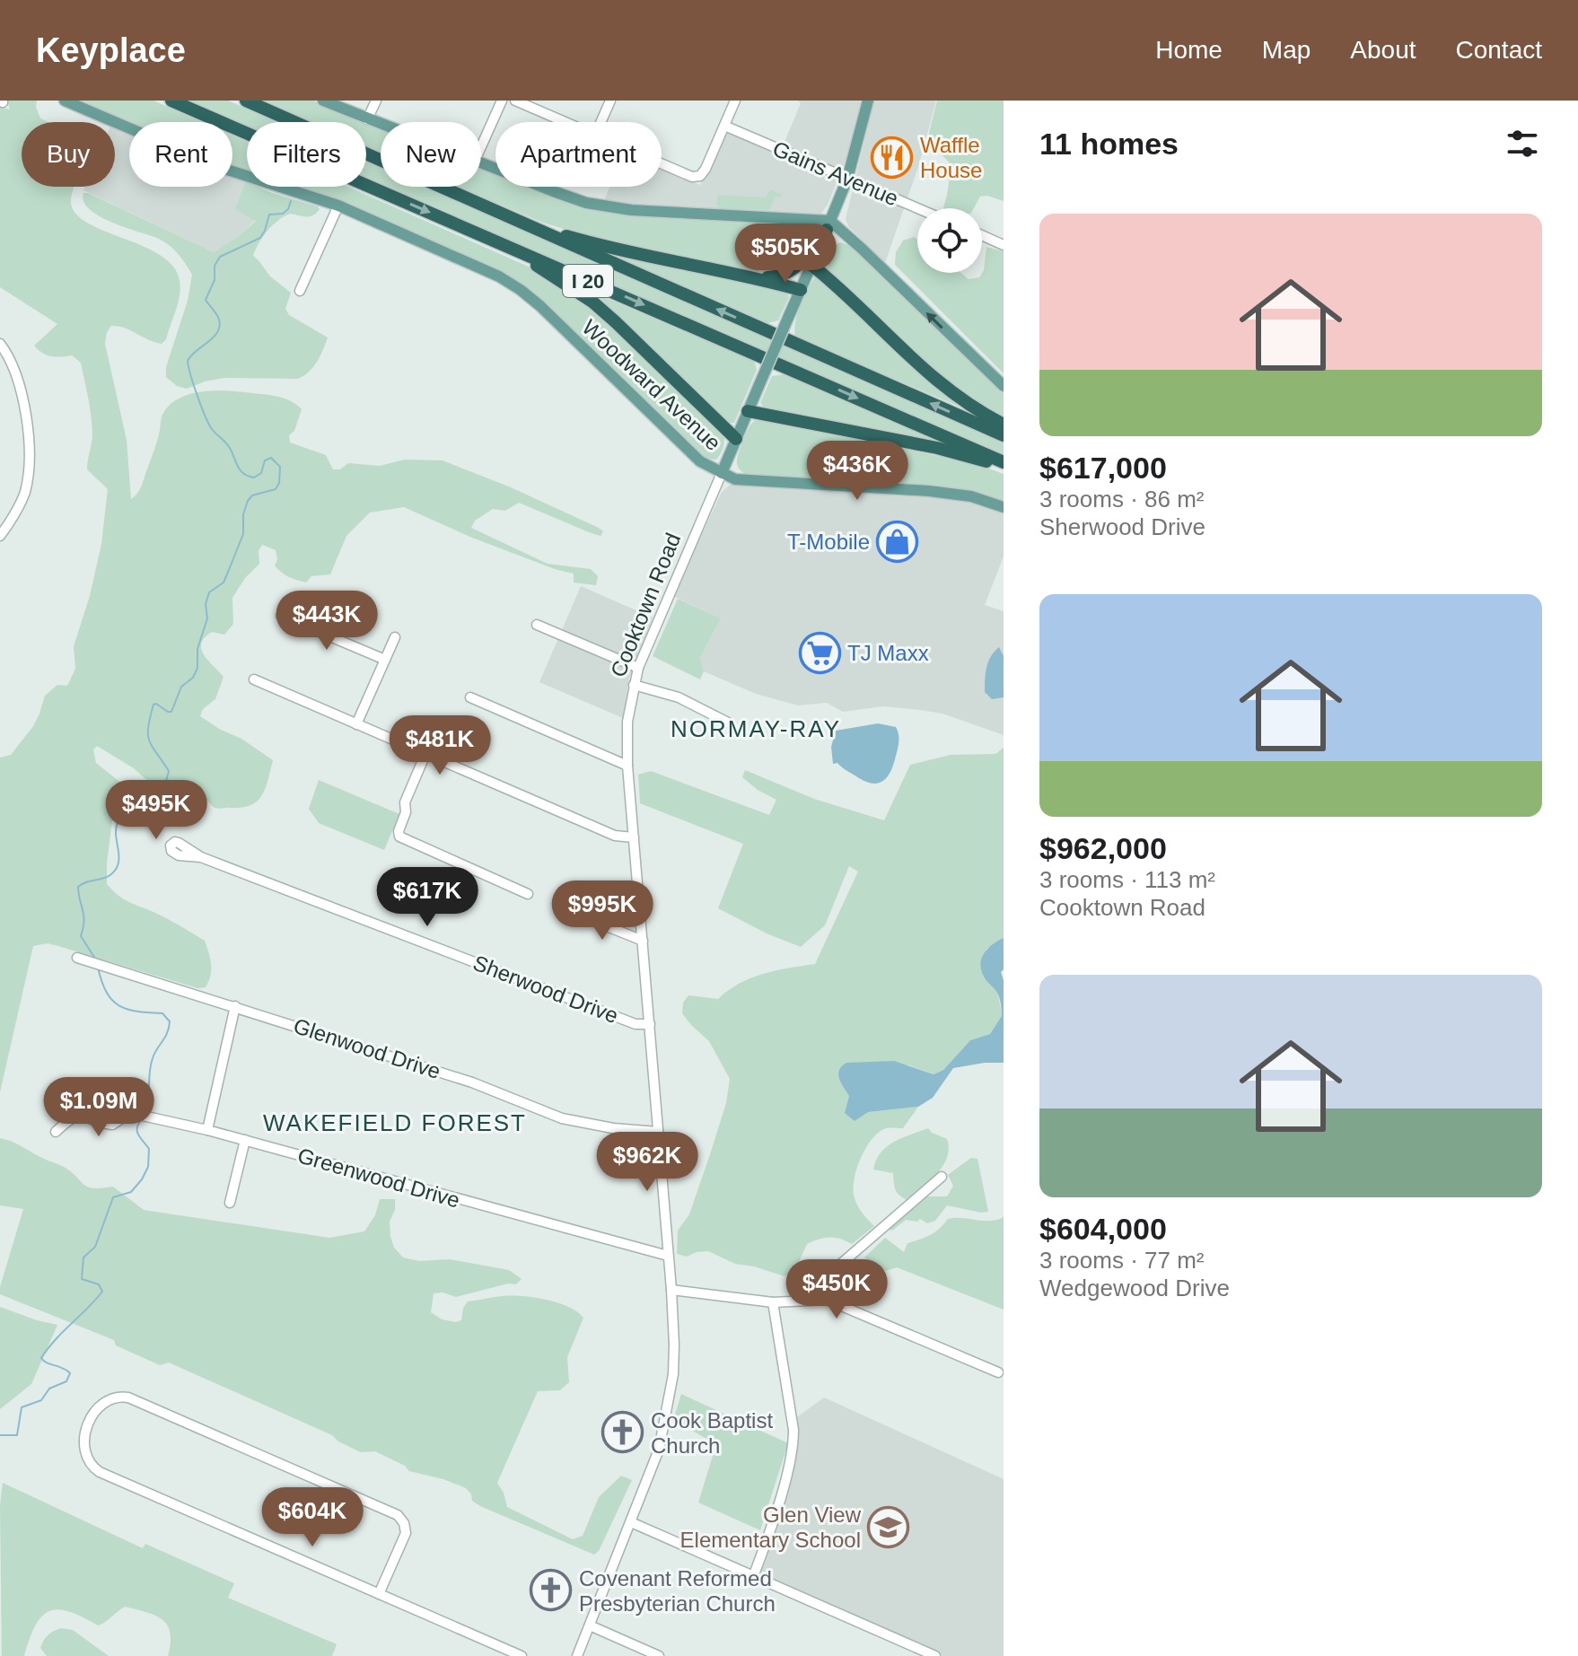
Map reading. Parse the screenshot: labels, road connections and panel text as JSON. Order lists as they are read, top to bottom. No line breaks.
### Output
{"streets":{"highway":["I 20"],"main road":["Woodward Avenue","Cooktown Road"],"street":["Gains Avenue","Sherwood Drive","Glenwood Drive","Greenwood Drive"]},"crossings":[["Gains Avenue","Cooktown Road"],["Woodward Avenue","Cooktown Road"],["Cooktown Road","Sherwood Drive"],["Cooktown Road","Glenwood Drive"],["Cooktown Road","Greenwood Drive"]],"districts":["NORMAY-RAY","WAKEFIELD FOREST"],"places":{"restaurant":["Waffle House"],"shop":["T-Mobile"],"supermarket":["TJ Maxx"],"church":["Cook Baptist Church","Covenant Reformed Presbyterian Church"],"school or university":["Glen View Elementary School"]},"page":{"header":"Keyplace","nav":["Home","Map","About","Contact"],"heading":"11 homes","chip":["Buy","Rent","Filters","New","Apartment"],"list":[{"name":"$617,000","note":"3 rooms · 86 m² · Sherwood Drive"},{"name":"$962,000","note":"3 rooms · 113 m² · Cooktown Road"},{"name":"$604,000","note":"3 rooms · 77 m² · Wedgewood Drive"}],"price":["$505K","$436K","$443K","$481K","$495K","$617K","$995K","$1.09M","$962K","$450K","$604K"]}}
